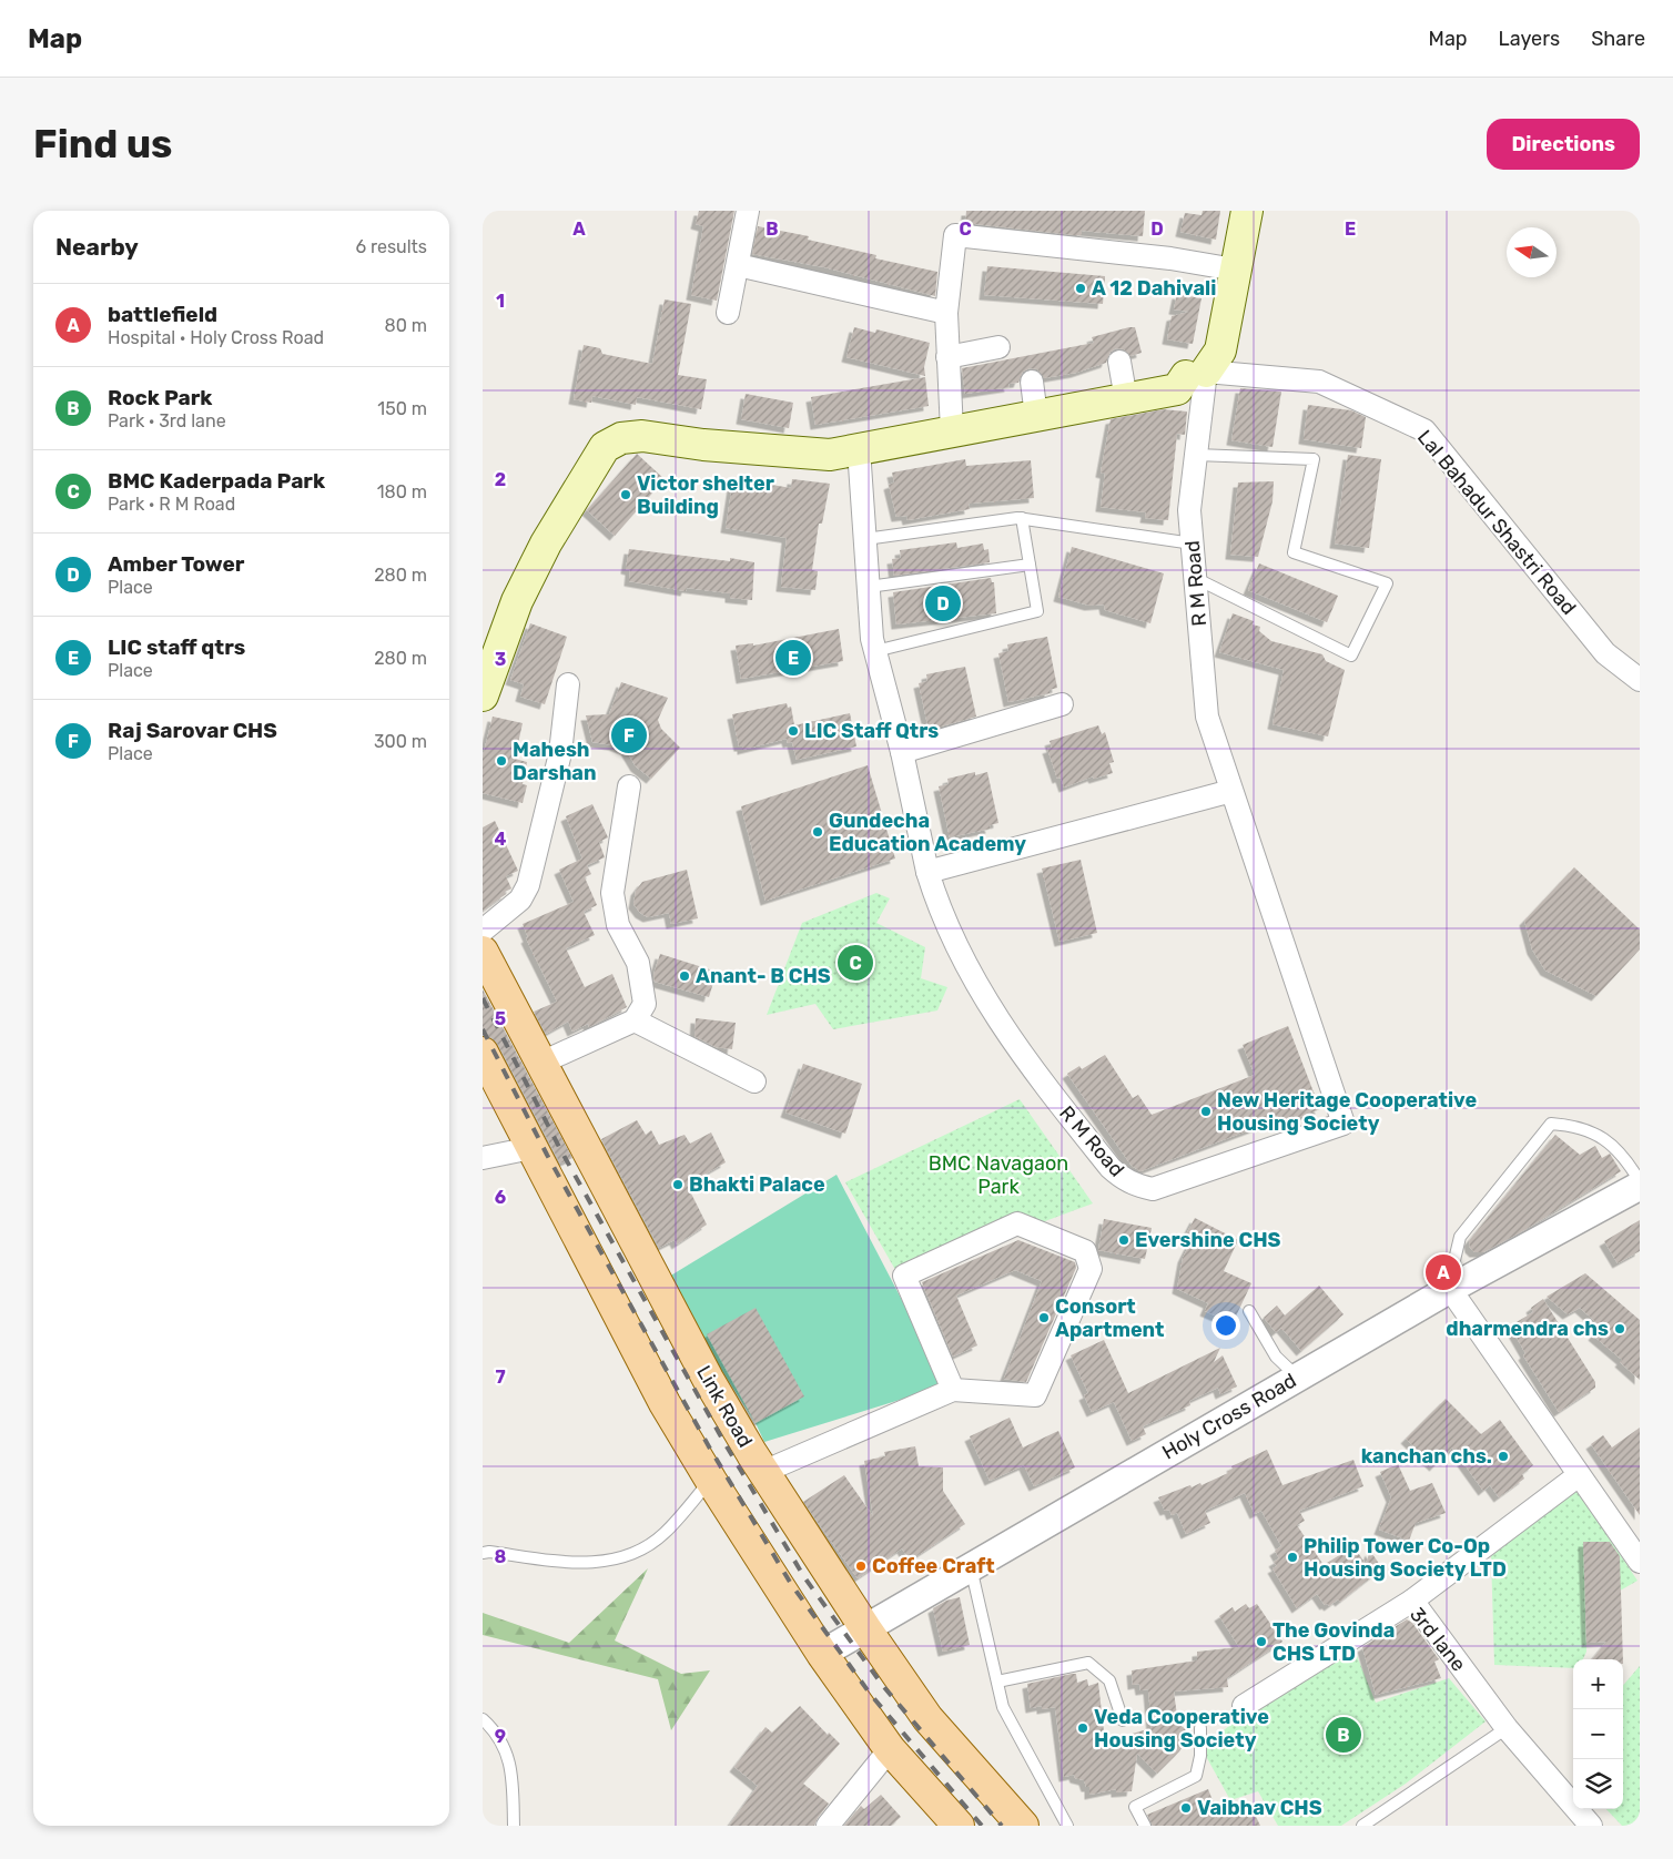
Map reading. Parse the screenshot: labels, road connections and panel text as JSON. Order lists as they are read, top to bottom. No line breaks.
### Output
{"streets":{"main road":["R M Road","Link Road"],"street":["Lal Bahadur Shastri Road","Holy Cross Road","3rd lane"]},"crossings":[["Lal Bahadur Shastri Road","R M Road"],["Link Road","Holy Cross Road"]],"parks":["BMC Navagaon Park"],"places":["A 12 Dahivali","Victor shelter Building","LIC Staff Qtrs","Mahesh Darshan","Gundecha Education Academy","Anant- B CHS","New Heritage Cooperative Housing Society","Bhakti Palace","Evershine CHS","Consort Apartment","dharmendra chs","kanchan chs.","Philip Tower Co-Op Housing Society LTD","Coffee Craft","The Govinda CHS LTD","Veda Cooperative Housing Society","Vaibhav CHS"],"north":"left","page":{"header":"Map","nav":["Map","Layers","Share"],"buttons":"Directions","title":"Find us","heading":["Nearby","6 results"],"list":[{"mark":"A","name":"battlefield","note":"Hospital · Holy Cross Road","value":"80 m"},{"mark":"B","name":"Rock Park","note":"Park · 3rd lane","value":"150 m"},{"mark":"C","name":"BMC Kaderpada Park","note":"Park · R M Road","value":"180 m"},{"mark":"D","name":"Amber Tower","note":"Place","value":"280 m"},{"mark":"E","name":"LIC staff qtrs","note":"Place","value":"280 m"},{"mark":"F","name":"Raj Sarovar CHS","note":"Place","value":"300 m"}],"pins":["D","E","F","C","A","B"],"map_buttons":["+","−"]},"grid":{"columns":["A","B","C","D","E"],"rows":["1","2","3","4","5","6","7","8","9"]}}
